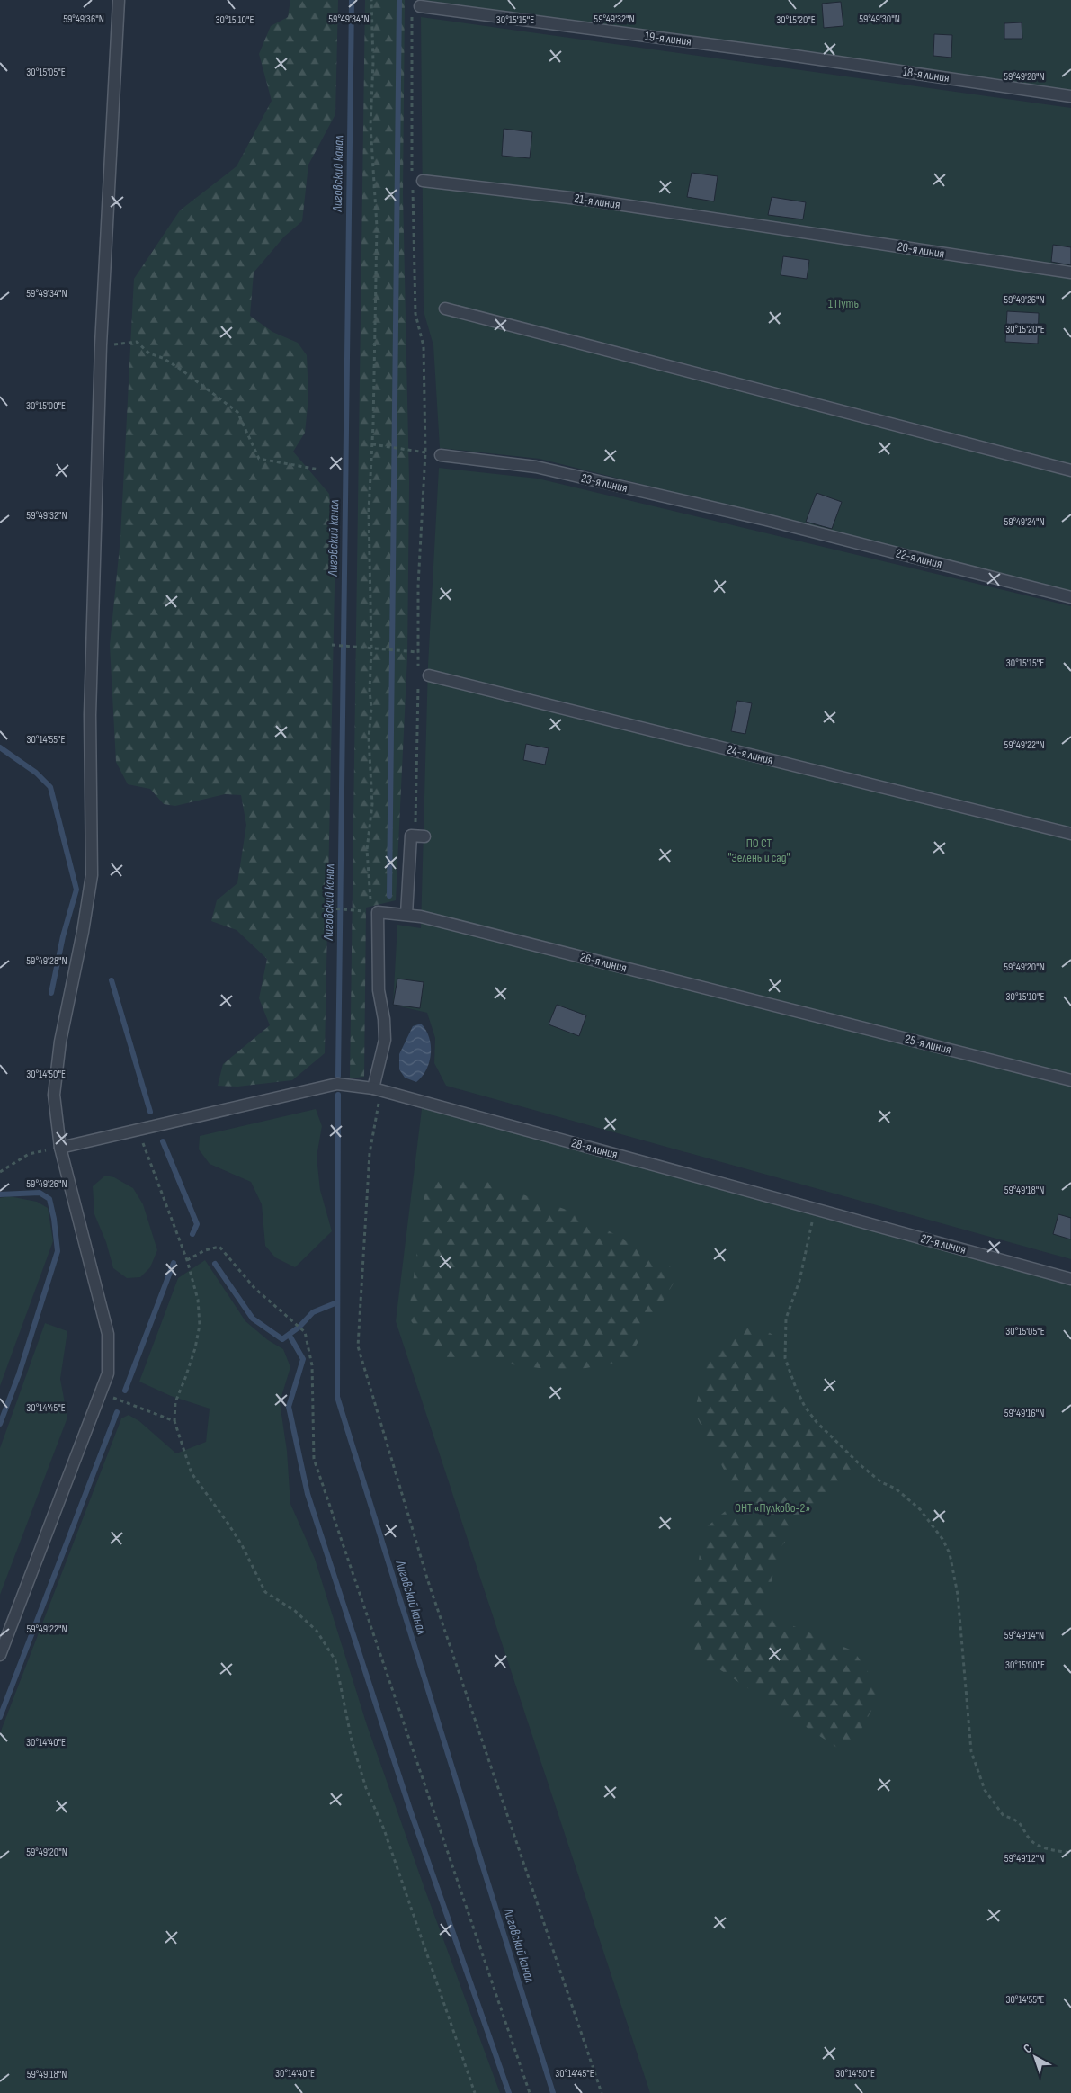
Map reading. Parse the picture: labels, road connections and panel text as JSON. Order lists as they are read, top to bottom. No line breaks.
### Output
{"streets":{"lane":["19-я линия","18-я линия","21-я линия","20-я линия","23-я линия","22-я линия","24-я линия","26-я линия","25-я линия","28-я линия","27-я линия"]},"crossings":[["19-я линия","18-я линия"],["21-я линия","20-я линия"],["23-я линия","22-я линия"],["26-я линия","25-я линия"],["28-я линия","27-я линия"]],"water":["Лиговский канал"],"parks":["1 Путь","ПО СТ \"Зеленый сад\"","ОНТ «Пулково-2»"],"north":"top left","coordinates":["59°49'36\"N","59°49'34\"N","59°49'32\"N","59°49'30\"N","30°15'10\"E","30°15'15\"E","30°15'20\"E","30°15'05\"E","59°49'28\"N","59°49'26\"N","30°15'00\"E","59°49'24\"N","30°14'55\"E","59°49'22\"N","59°49'20\"N","30°14'50\"E","59°49'18\"N","30°14'45\"E","59°49'16\"N","59°49'14\"N","30°14'40\"E","59°49'12\"N"]}
